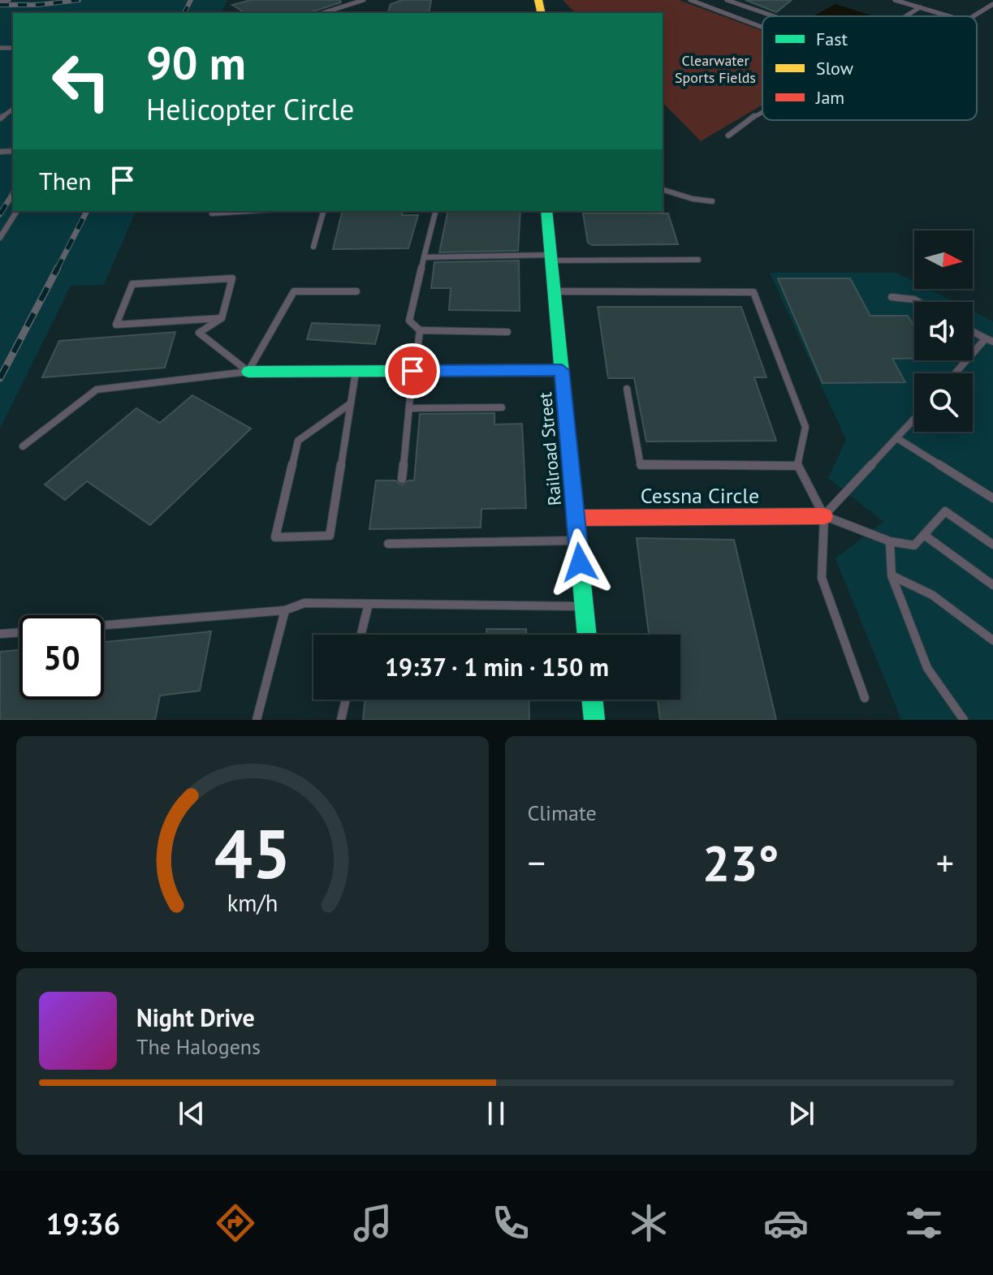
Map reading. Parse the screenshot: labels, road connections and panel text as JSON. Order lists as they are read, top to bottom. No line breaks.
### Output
{"streets":{"main road":["Railroad Street","Cessna Circle"]},"crossings":[["Railroad Street","Cessna Circle"]],"parks":["Clearwater Sports Fields"],"legend":["Fast","Slow","Jam"],"north":"right","page":{"turn":["90 m","Helicopter Circle"],"then":"Then","limit":"50","trip":"19:37 · 1 min · 150 m","tile":"Climate","heat":["−","23°","+"],"song":["Night Drive","The Halogens"],"tabs":"19:36","gauge":["45","km/h"]}}
